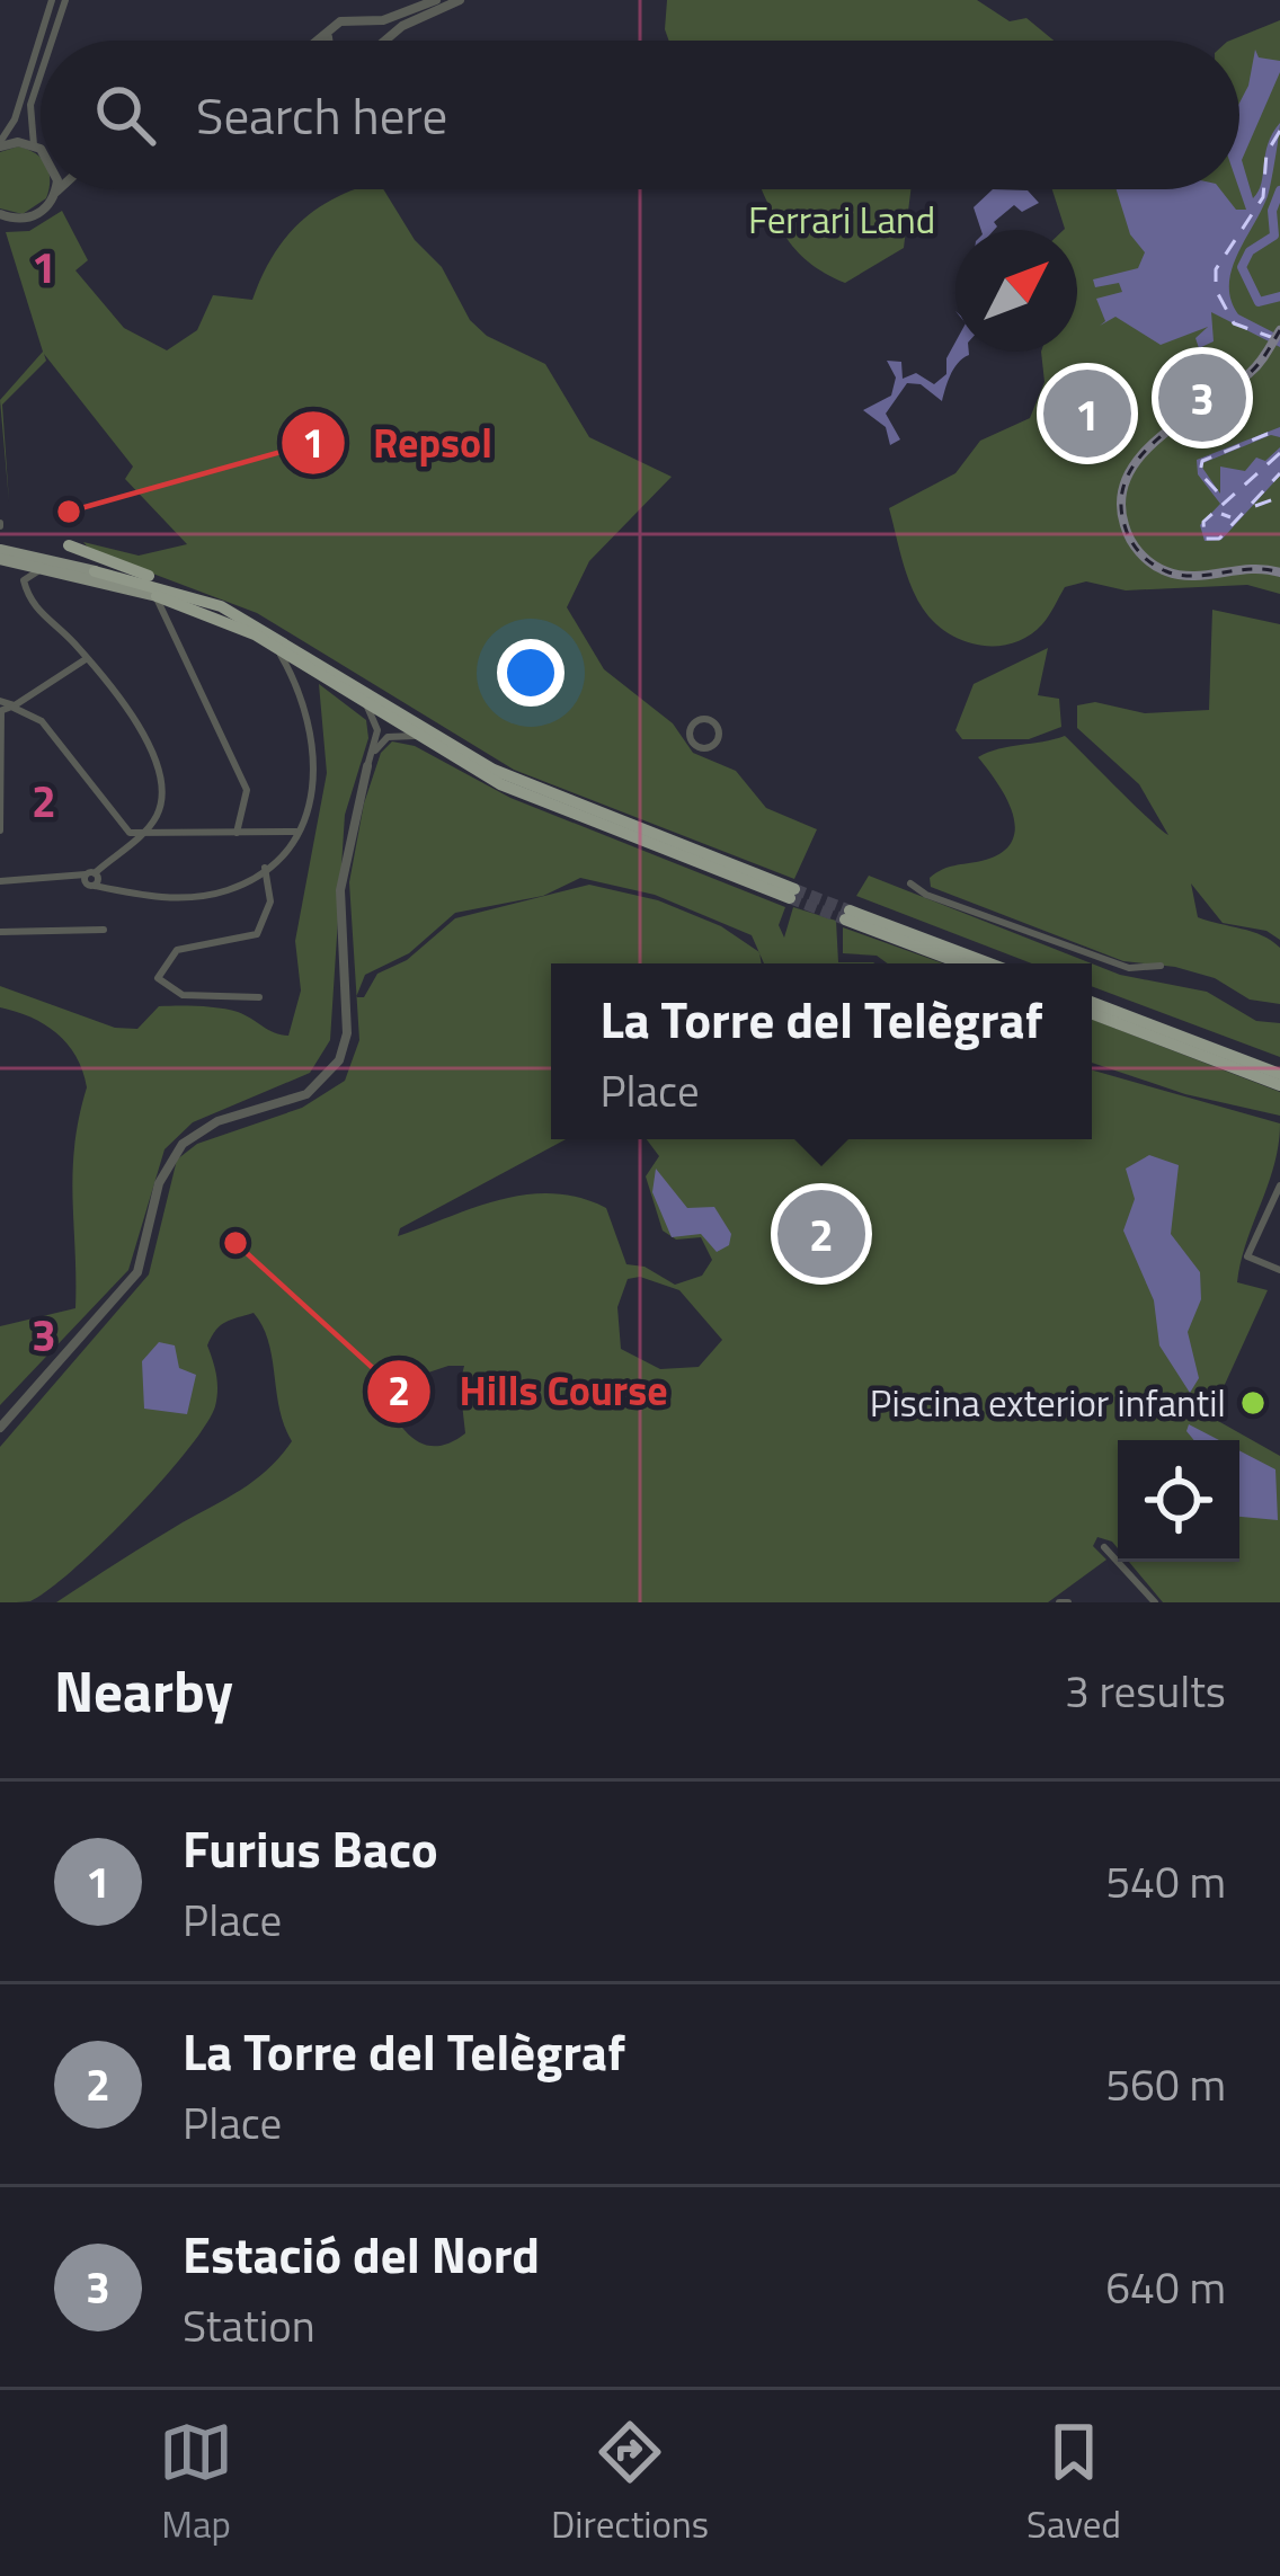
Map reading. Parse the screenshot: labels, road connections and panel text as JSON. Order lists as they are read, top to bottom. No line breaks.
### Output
{"parks":["Ferrari Land"],"places":["Repsol","Hills Course","Piscina exterior infantil"],"north":"top right","page":{"search":"Search here","pins":["3","1","2"],"popup":["La Torre del Telègraf","Place"],"heading":["Nearby","3 results"],"list":[{"mark":"1","name":"Furius Baco","note":"Place","value":"540 m"},{"mark":"2","name":"La Torre del Telègraf","note":"Place","value":"560 m"},{"mark":"3","name":"Estació del Nord","note":"Station","value":"640 m"}],"nav":["Map","Directions","Saved"]},"grid":{"rows":["1","2","3"]}}
